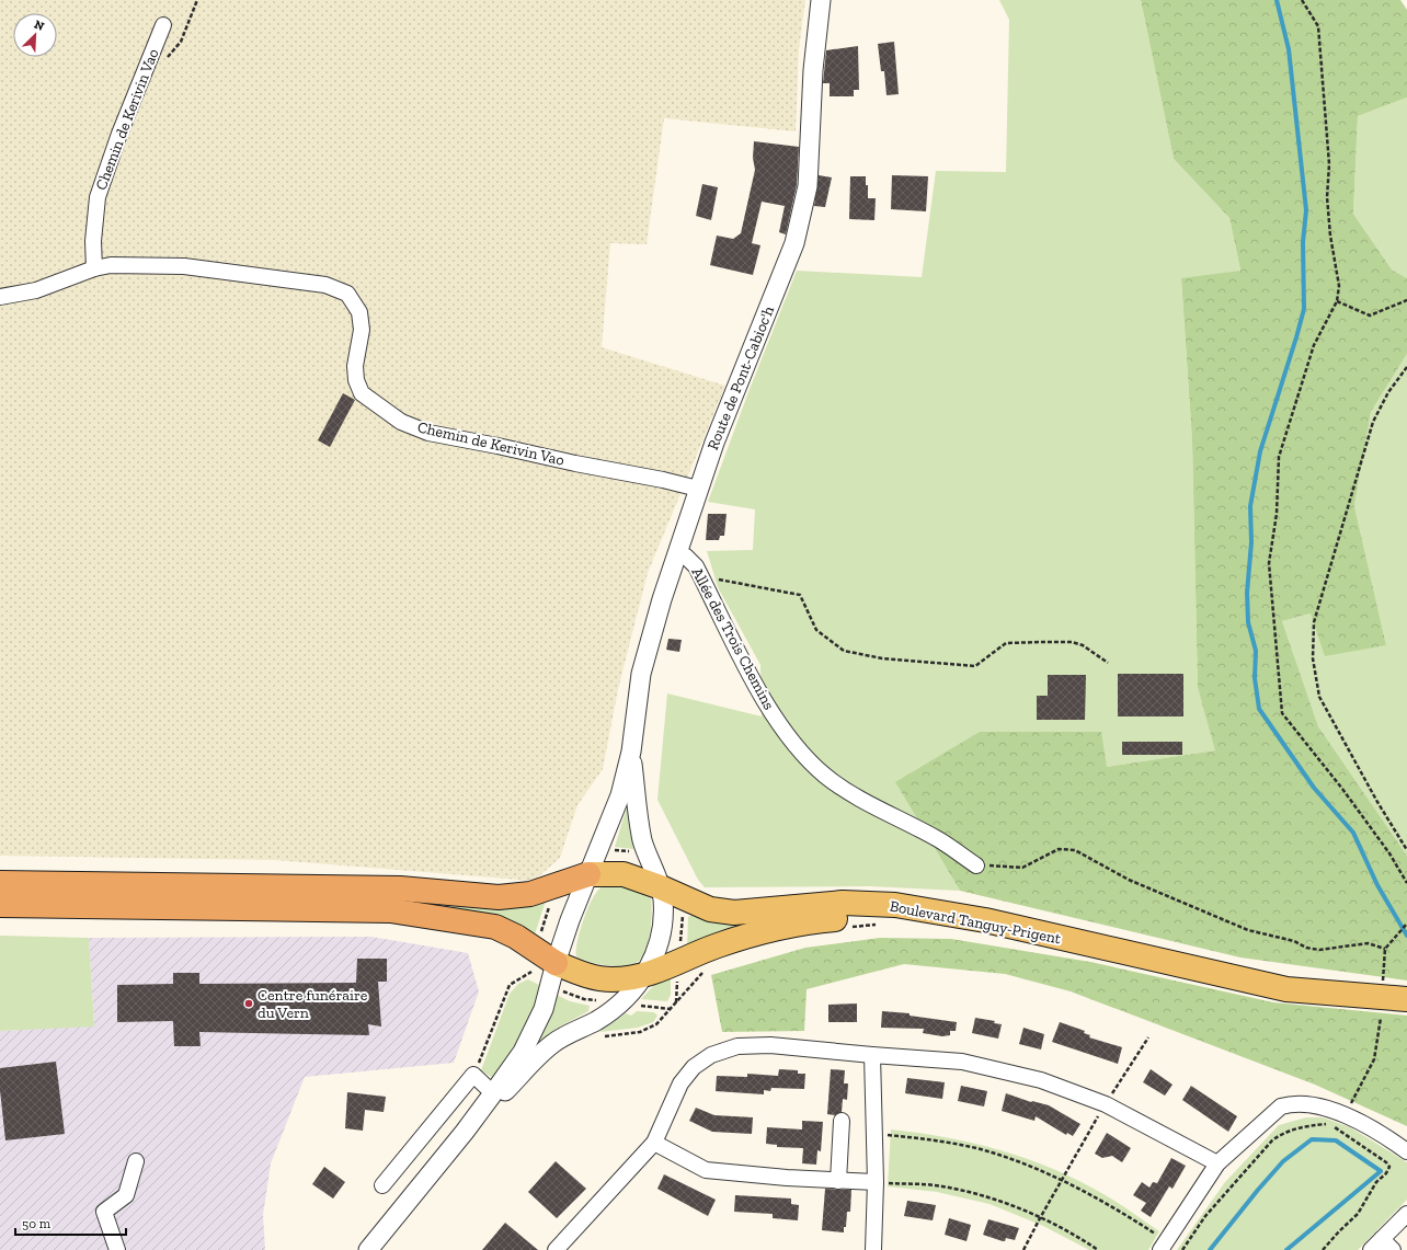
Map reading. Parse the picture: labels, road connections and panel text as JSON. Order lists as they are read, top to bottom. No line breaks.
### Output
{"streets":{"main road":["Boulevard Tanguy-Prigent"],"street":["Chemin de Kerivin Vao","Route de Pont-Cabioc'h","Allée des Trois Chemins"]},"crossings":[["Chemin de Kerivin Vao","Route de Pont-Cabioc'h"],["Route de Pont-Cabioc'h","Allée des Trois Chemins"],["Route de Pont-Cabioc'h","Boulevard Tanguy-Prigent"]],"places":["Centre funéraire du Vern"],"scale_bar":"50 m","north":"top right"}
